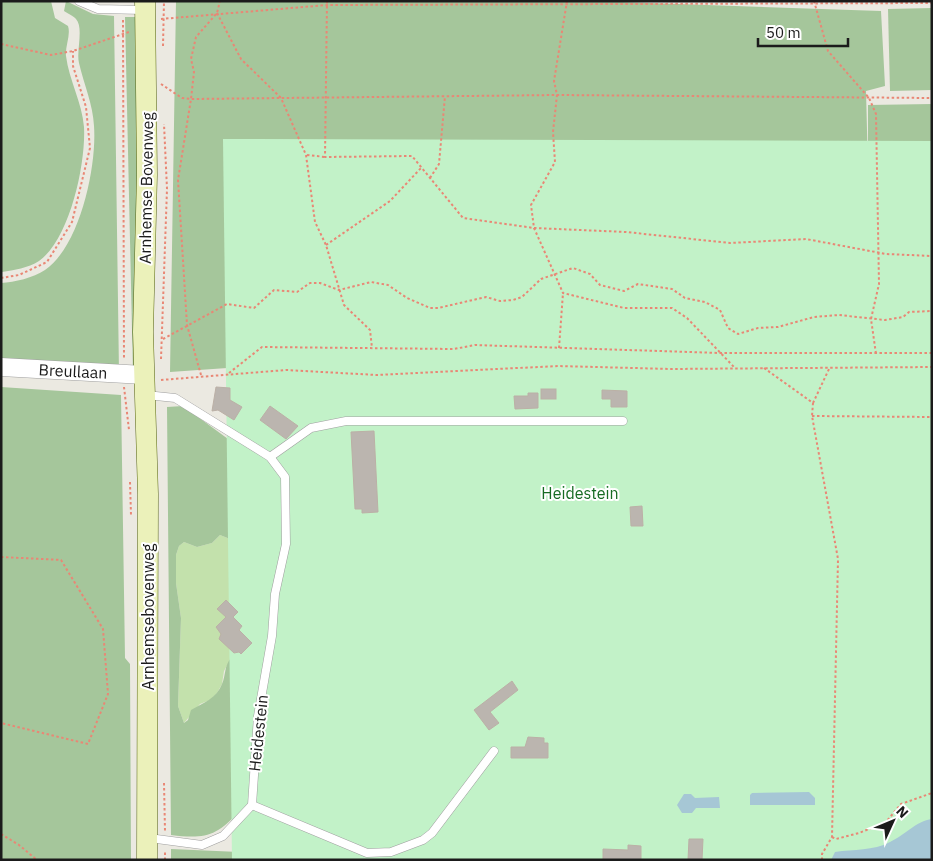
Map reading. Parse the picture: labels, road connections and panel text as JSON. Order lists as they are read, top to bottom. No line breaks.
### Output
{"streets":{"main road":["Arnhemse Bovenweg","Arnhemsebovenweg"],"street":["Breullaan"],"lane":["Heidestein"]},"crossings":[["Arnhemse Bovenweg","Breullaan"],["Arnhemse Bovenweg","Arnhemsebovenweg"],["Breullaan","Arnhemsebovenweg"],["Arnhemsebovenweg","Heidestein"]],"parks":["Heidestein"],"scale_bar":"50 m","north":"top right"}
